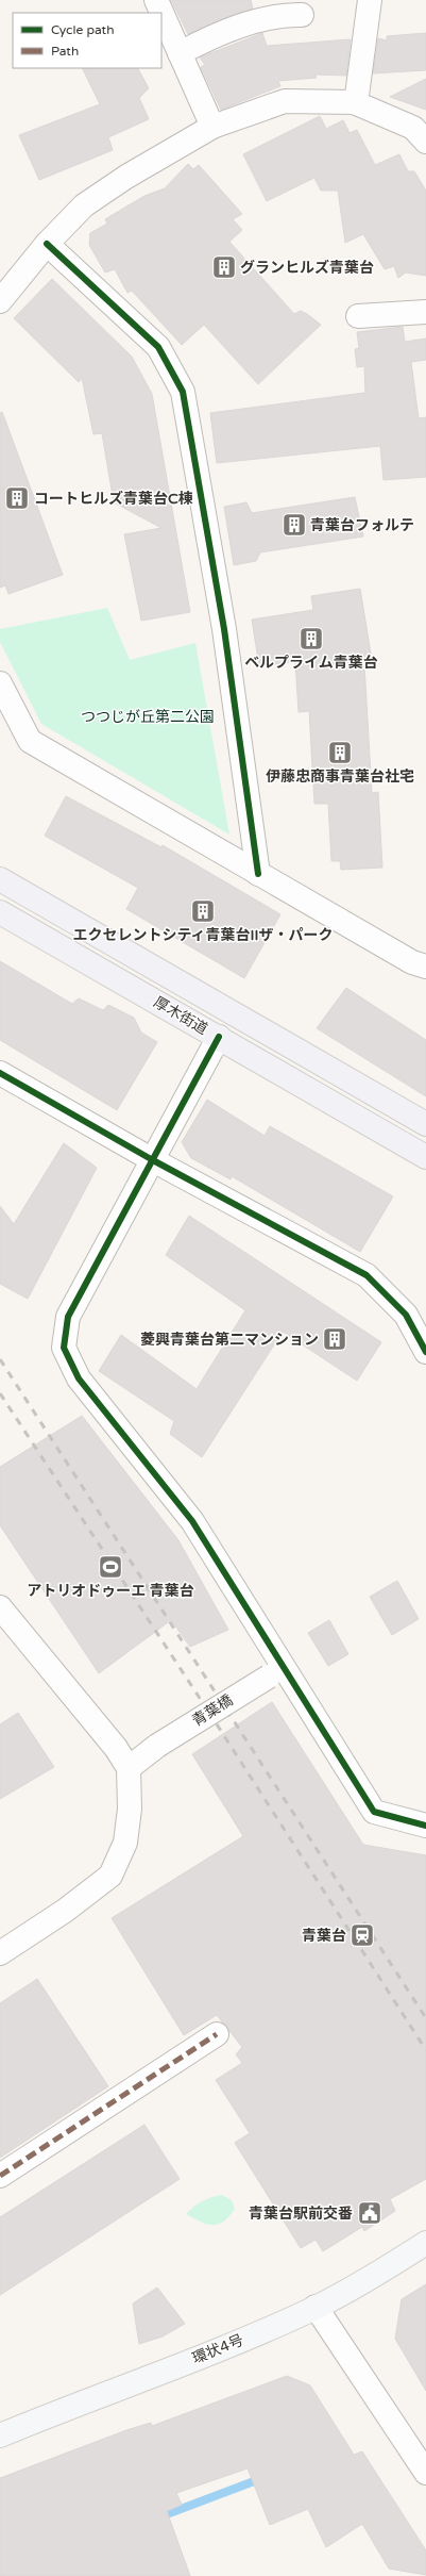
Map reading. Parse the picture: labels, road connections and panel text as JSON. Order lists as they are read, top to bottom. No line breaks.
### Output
{"streets":{"highway":["厚木街道"],"main road":["環状4号"],"street":["青葉橋"]},"parks":["つつじが丘第二公園"],"places":{"building":["グランヒルズ青葉台","コートヒルズ青葉台C棟","青葉台フォルテ","ベルプライム青葉台","伊藤忠商事青葉台社宅","エクセレントシティ青葉台IIザ・パーク","菱興青葉台第二マンション"],"sports":["アトリオドゥーエ 青葉台"],"station":["青葉台"],"public building":["青葉台駅前交番"]},"legend":["Cycle path","Path"]}
